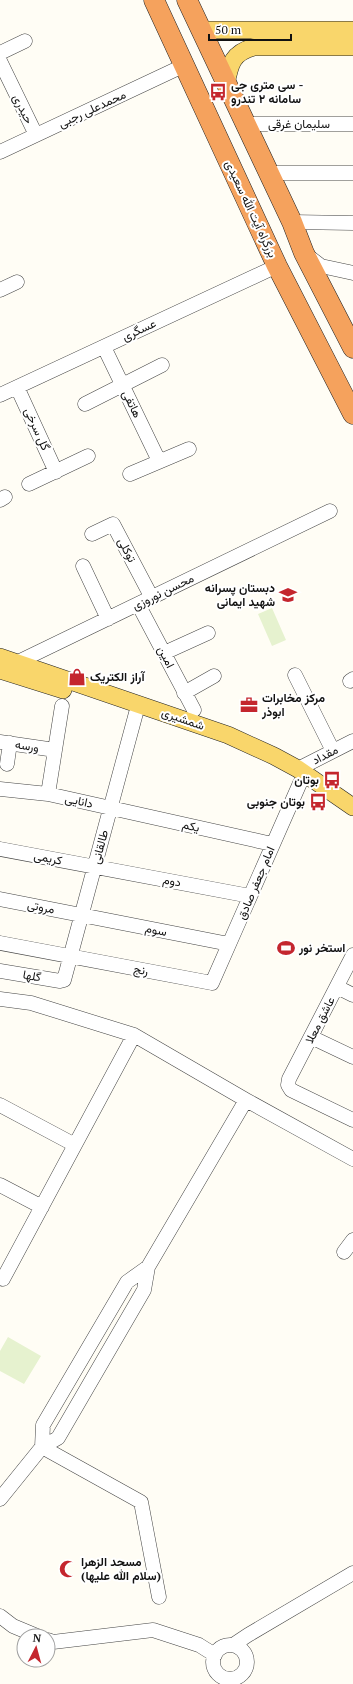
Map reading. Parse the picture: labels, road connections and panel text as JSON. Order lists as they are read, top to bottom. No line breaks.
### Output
{"streets":{"highway":["بزرگراه آیت الله سعیدی"],"main road":["شمشیری"],"street":["حیدری","محمدعلی رجبی","سلیمان غرقی","عسگری","هاتفی","گل سرخی","توکلی","محسن نوروزی","امین","ورسه","مقداد","دانایی","یکم","طالقانی","کریمی","دوم","امام جعفر صادق","مروتی","سوم","رنج","گلها","عاشق معلا"]},"crossings":[["حیدری","محمدعلی رجبی"],["محمدعلی رجبی","بزرگراه آیت الله سعیدی"],["بزرگراه آیت الله سعیدی","عسگری"],["عسگری","هاتفی"],["عسگری","گل سرخی"],["توکلی","محسن نوروزی"],["محسن نوروزی","امین"],["محسن نوروزی","شمشیری"],["شمشیری","مقداد"],["شمشیری","طالقانی"],["شمشیری","امام جعفر صادق"],["ورسه","دانایی"],["مقداد","امام جعفر صادق"],["دانایی","یکم"],["دانایی","طالقانی"],["یکم","طالقانی"],["یکم","امام جعفر صادق"],["طالقانی","کریمی"],["طالقانی","دوم"],["طالقانی","مروتی"],["طالقانی","سوم"],["طالقانی","رنج"],["طالقانی","گلها"],["کریمی","دوم"],["دوم","امام جعفر صادق"],["امام جعفر صادق","سوم"],["امام جعفر صادق","رنج"],["مروتی","سوم"]],"places":{"bus stop":["سی متری جی - سامانه ۲ تندرو","بوتان","بوتان جنوبی"],"school or university":["دبستان پسرانه شهید ایمانی"],"shop":["آراز الکتریک"],"office":["مرکز مخابرات ابوذر"],"sports":["استخر نور"],"mosque":["مسجد الزهرا (سلام الله علیها)"]},"scale_bar":"50 m","north":"top"}
